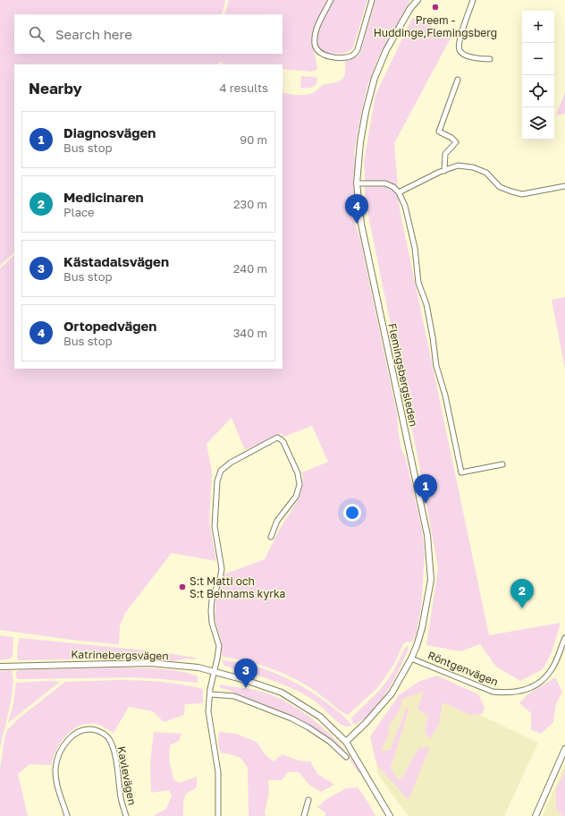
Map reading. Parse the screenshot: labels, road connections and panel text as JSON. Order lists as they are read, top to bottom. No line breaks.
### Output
{"streets":{"street":["Flemingsbergsleden","Katrinebergsvägen","Röntgenvägen","Kavlevägen"]},"crossings":[["Flemingsbergsleden","Katrinebergsvägen"],["Flemingsbergsleden","Röntgenvägen"]],"places":["Preem - Huddinge,Flemingsberg","S:t Matti och S:t Behnams kyrka"],"page":{"map_buttons":["+","−"],"search":"Search here","heading":["Nearby","4 results"],"list":[{"mark":"1","name":"Diagnosvägen","note":"Bus stop","value":"90 m"},{"mark":"2","name":"Medicinaren","note":"Place","value":"230 m"},{"mark":"3","name":"Kästadalsvägen","note":"Bus stop","value":"240 m"},{"mark":"4","name":"Ortopedvägen","note":"Bus stop","value":"340 m"}],"pins":["4","1","2","3"]}}
